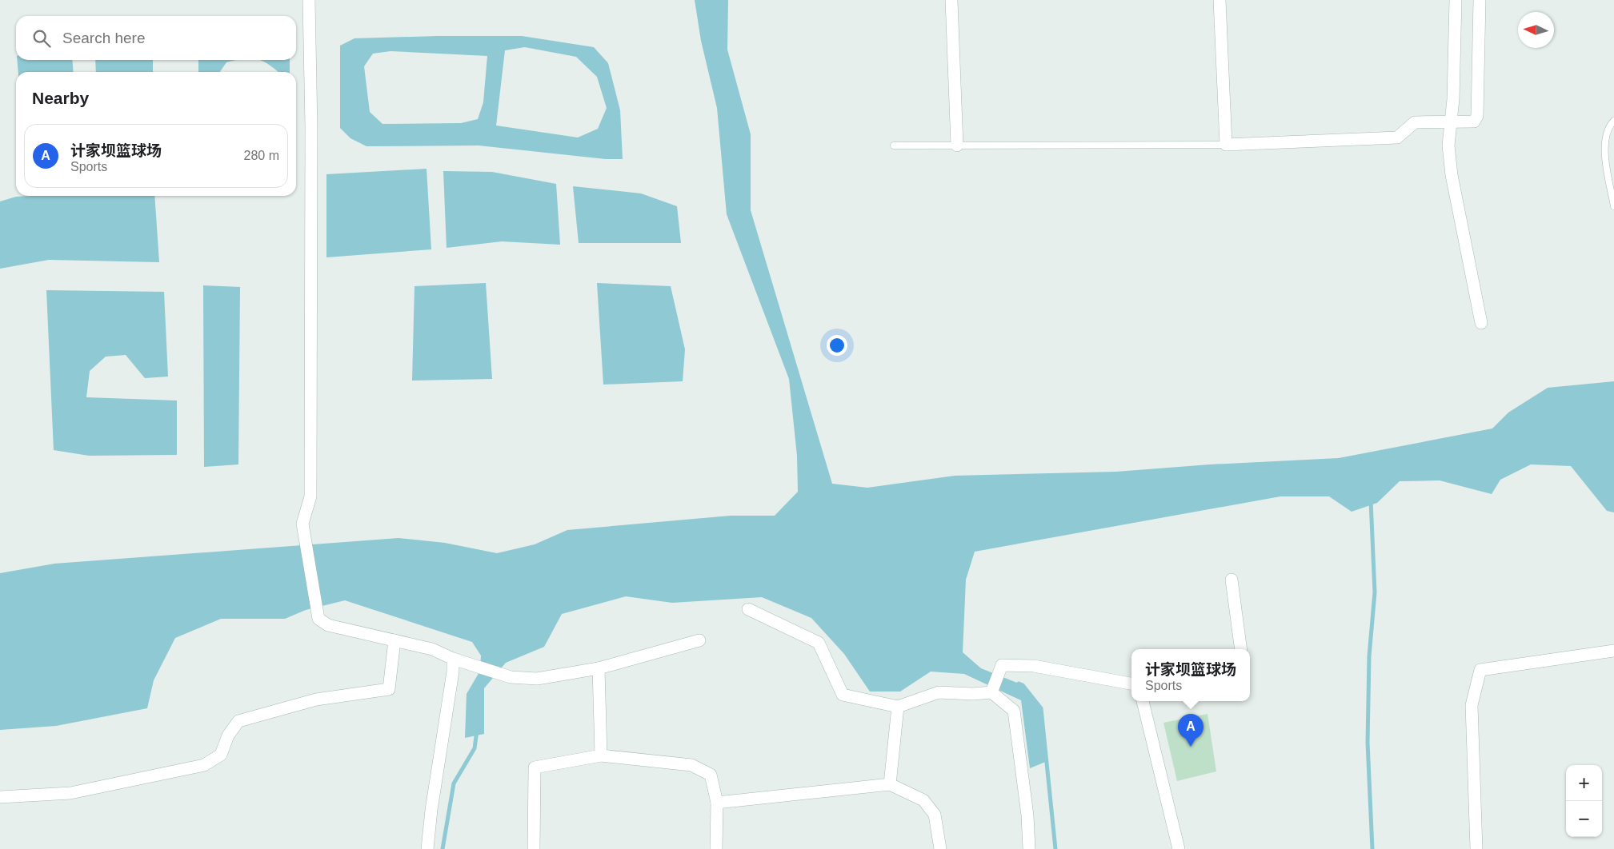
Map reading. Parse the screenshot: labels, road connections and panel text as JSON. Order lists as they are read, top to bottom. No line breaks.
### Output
{"north":"left","page":{"search":"Search here","heading":"Nearby","list":[{"mark":"A","name":"计家坝篮球场","note":"Sports","value":"280 m"}],"popup":["计家坝篮球场","Sports"],"pins":"A","map_buttons":["+","−"]}}
